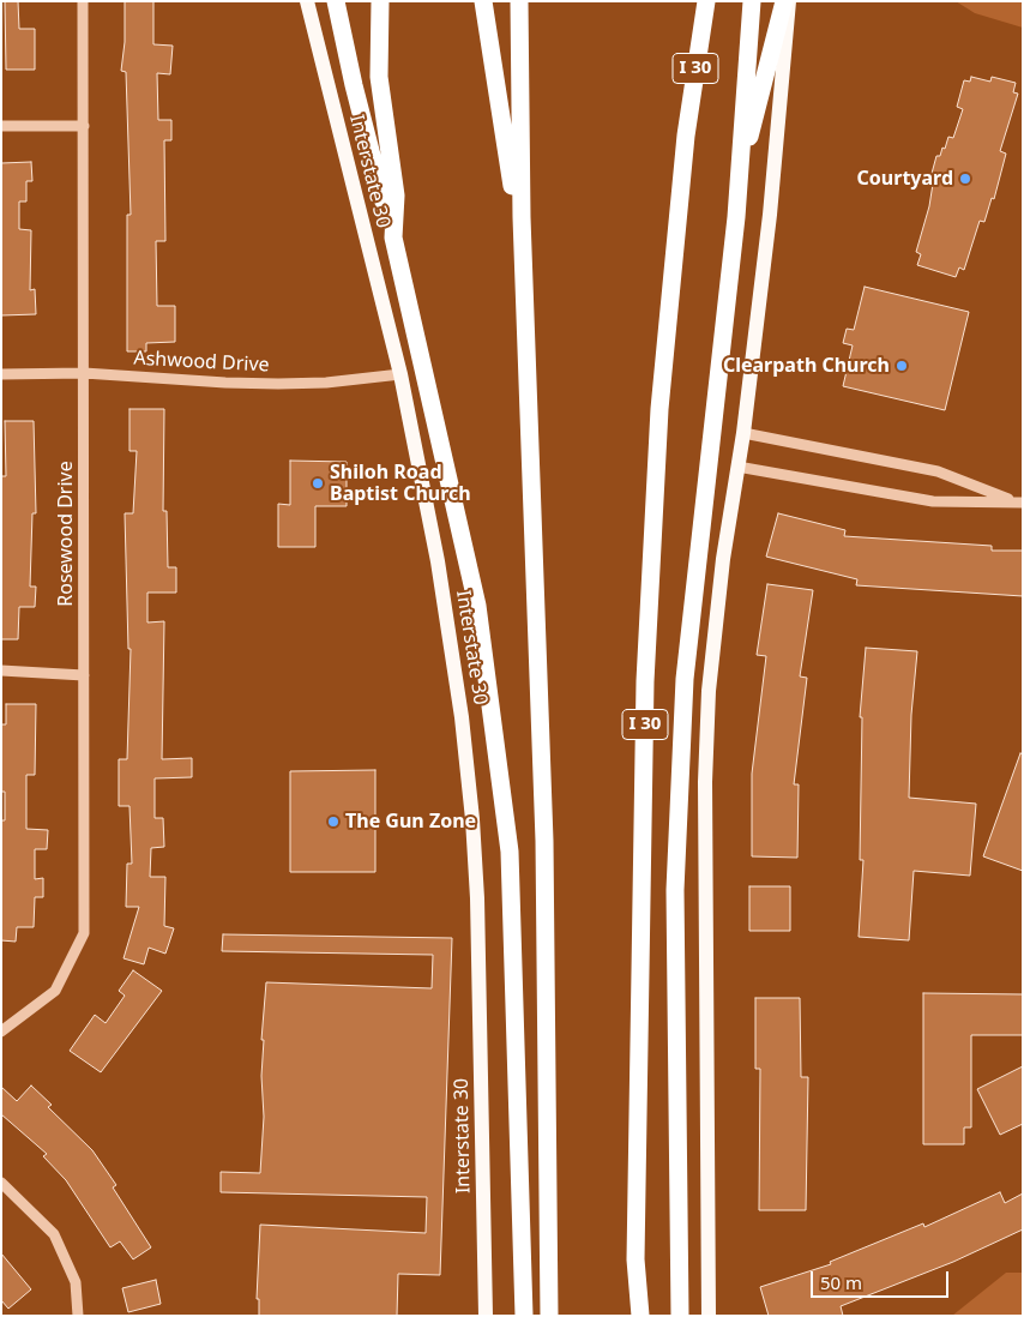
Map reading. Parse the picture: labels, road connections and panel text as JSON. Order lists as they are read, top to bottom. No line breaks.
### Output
{"streets":{"highway":["I 30"],"main road":["Interstate 30"],"street":["Ashwood Drive","Rosewood Drive"]},"crossings":[["Interstate 30","Ashwood Drive"],["Ashwood Drive","Rosewood Drive"]],"places":["Courtyard","Clearpath Church","Shiloh Road Baptist Church","The Gun Zone"],"scale_bar":"50 m"}
